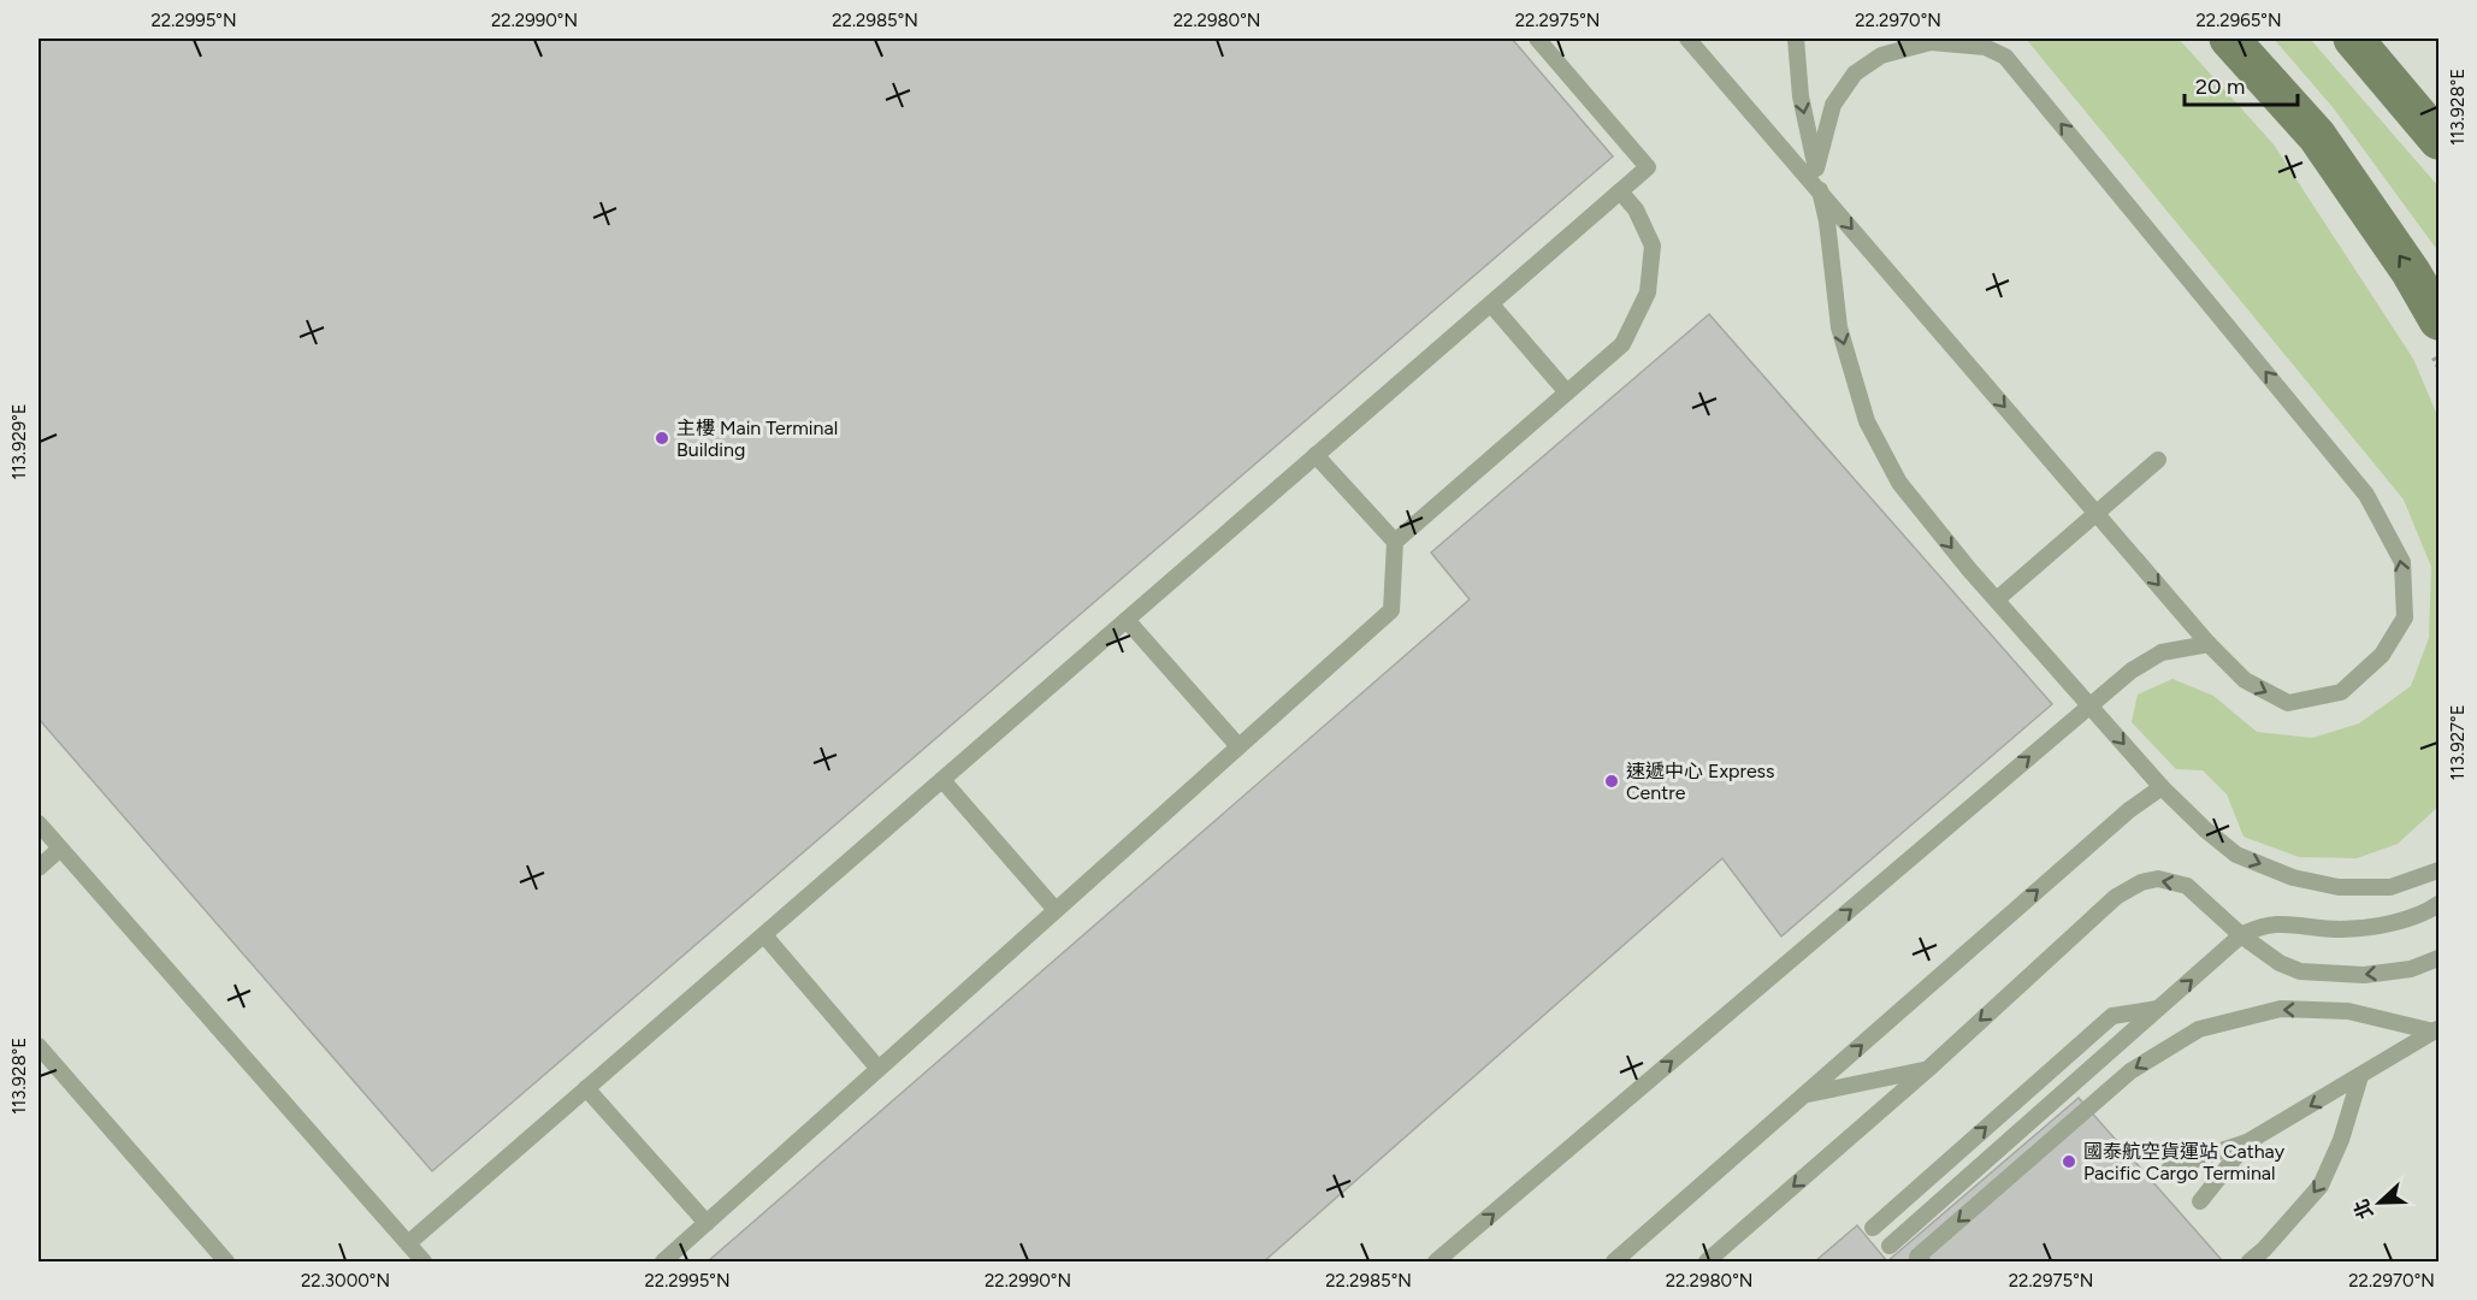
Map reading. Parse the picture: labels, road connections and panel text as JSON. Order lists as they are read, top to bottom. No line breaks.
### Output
{"places":["主樓 Main Terminal Building","速遞中心 Express Centre","國泰航空貨運站 Cathay Pacific Cargo Terminal"],"scale_bar":"20 m","north":"left","coordinates":["22.2995°N","22.2990°N","22.2985°N","22.2980°N","22.2975°N","22.2970°N","22.2965°N","113.928°E","113.929°E","113.927°E","22.3000°N"]}
